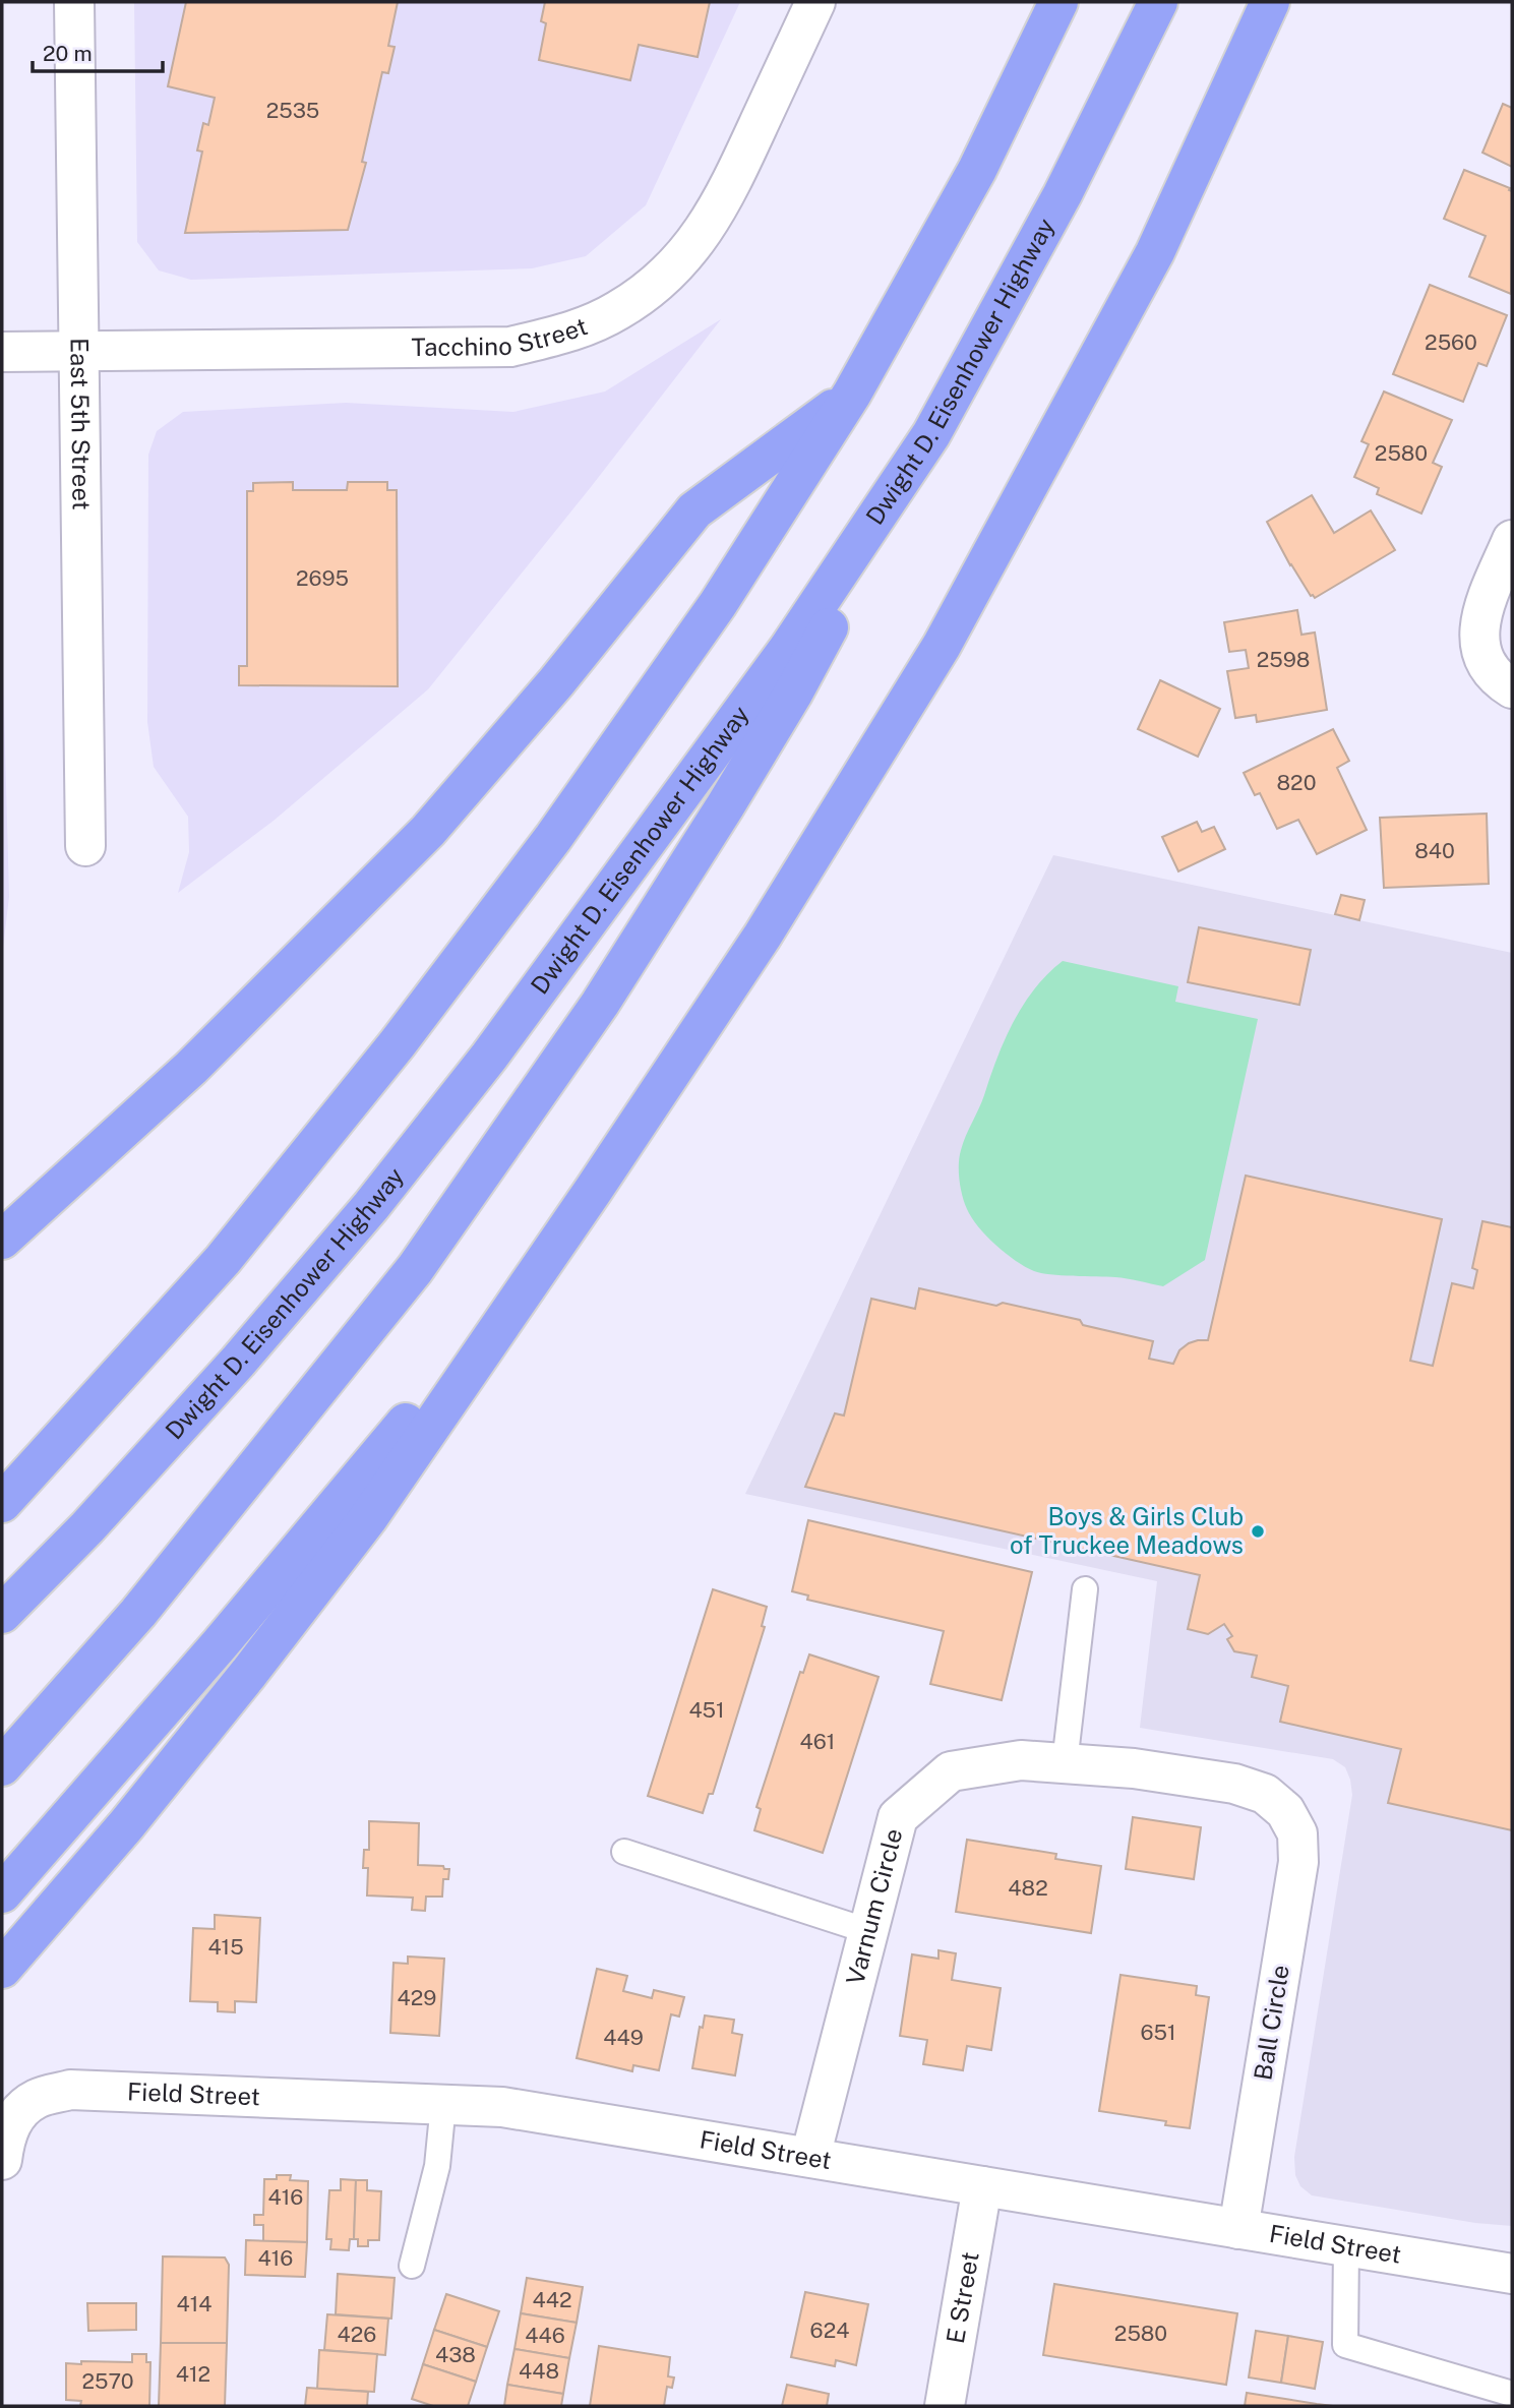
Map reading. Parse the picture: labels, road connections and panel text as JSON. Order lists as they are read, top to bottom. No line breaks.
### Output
{"streets":{"highway":["Dwight D. Eisenhower Highway"],"street":["Tacchino Street","East 5th Street","Varnum Circle","Ball Circle","Field Street","E Street"]},"crossings":[["Tacchino Street","East 5th Street"],["Varnum Circle","Ball Circle"],["Varnum Circle","Field Street"],["Ball Circle","Field Street"],["Field Street","E Street"]],"places":["Boys & Girls Club of Truckee Meadows"],"house_numbers":["2535","2560","2580","2695","2598","820","840","451","461","482","415","429","651","449","416","416","442","414","624","2580","426","446","438","448","412","2570"],"scale_bar":"20 m"}
